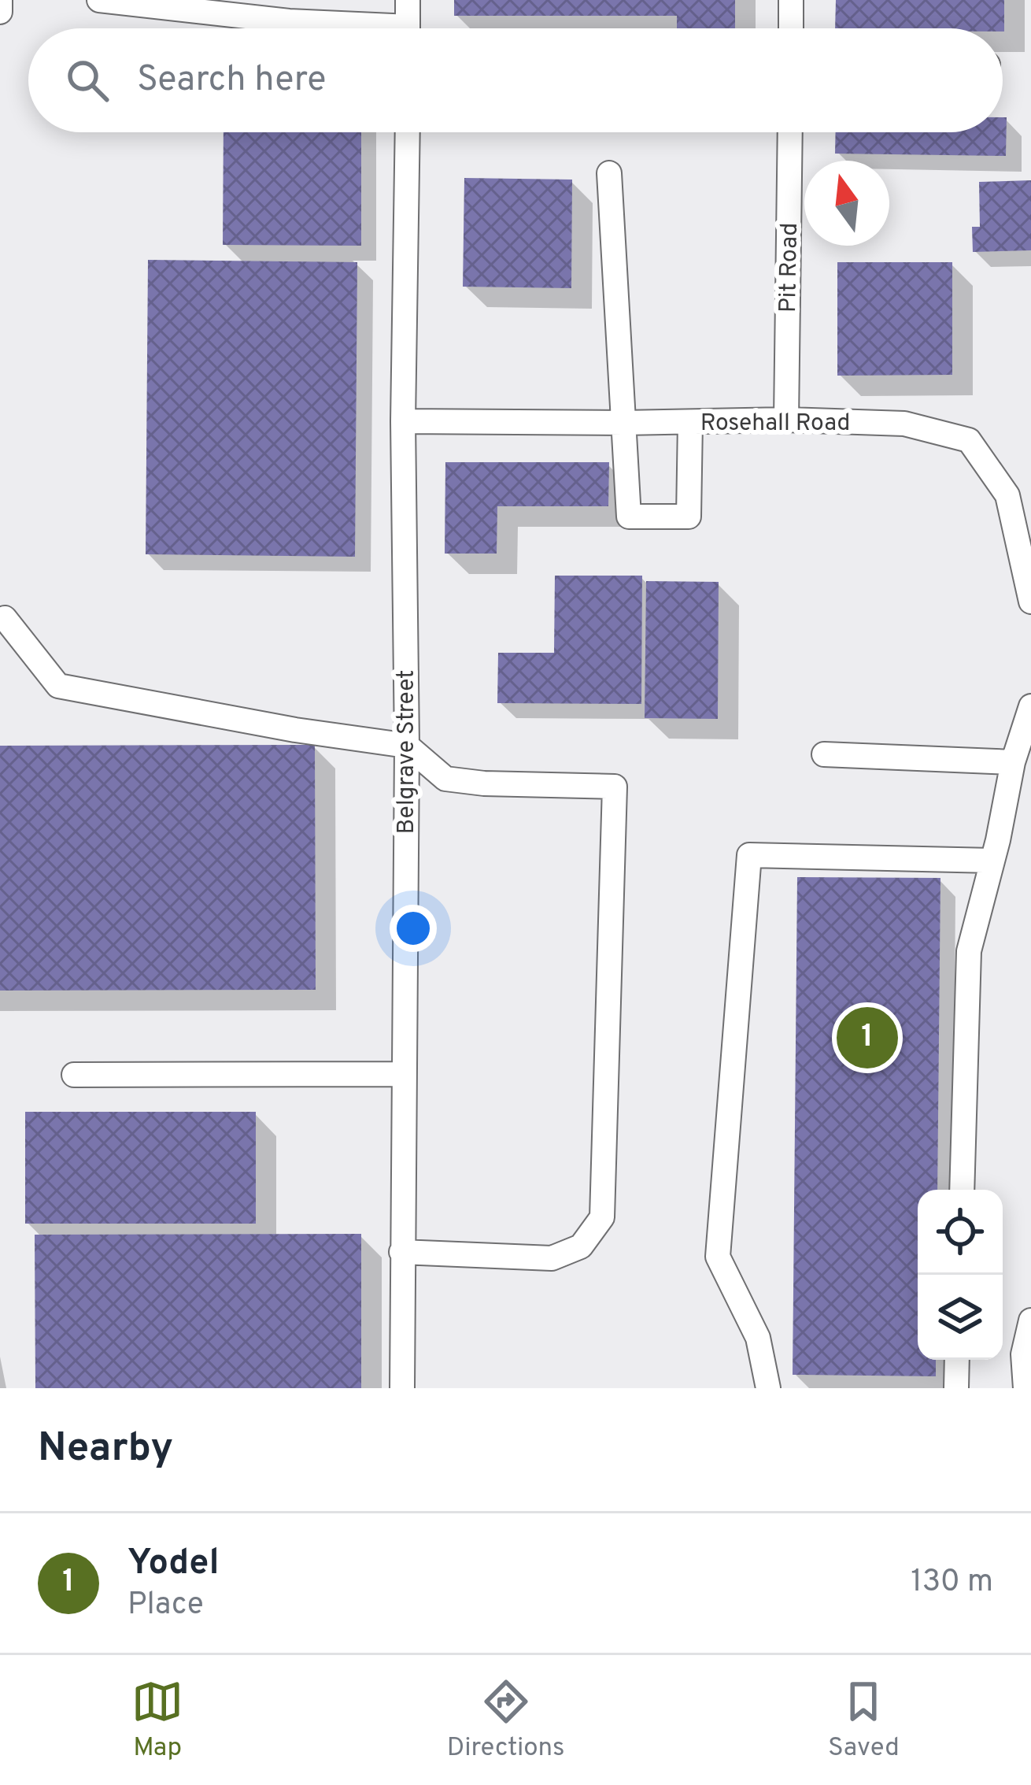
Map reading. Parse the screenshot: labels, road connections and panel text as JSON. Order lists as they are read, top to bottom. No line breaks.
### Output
{"streets":{"street":["Pit Road","Rosehall Road","Belgrave Street"]},"crossings":[["Pit Road","Rosehall Road"],["Rosehall Road","Belgrave Street"]],"north":"top","page":{"search":"Search here","pins":"1","heading":"Nearby","list":[{"mark":"1","name":"Yodel","note":"Place","value":"130 m"}],"nav":["Map","Directions","Saved"]}}
